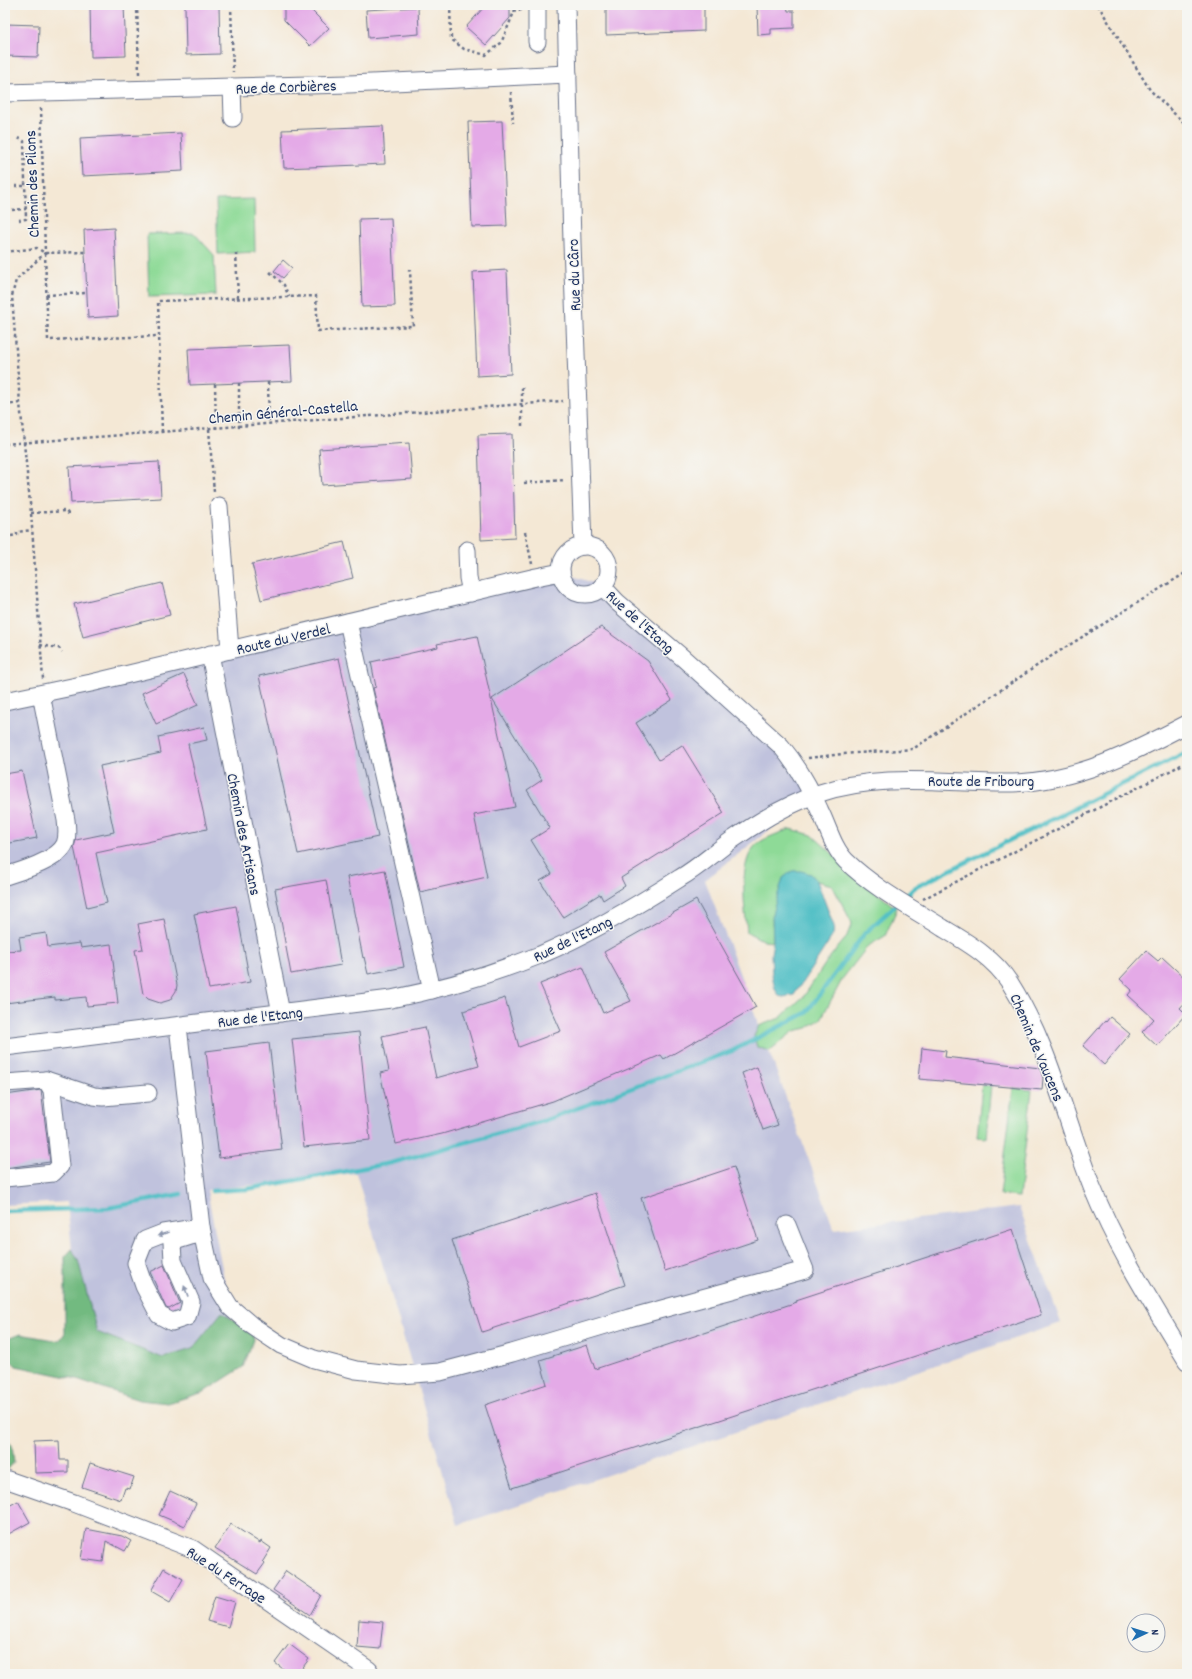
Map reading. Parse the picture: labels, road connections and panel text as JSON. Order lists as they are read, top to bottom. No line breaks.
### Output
{"streets":{"street":["Rue de Corbières","Rue du Câro","Rue de l'Etang","Route du Verdel","Route de Fribourg","Chemin des Artisans","Chemin de Vaucens","Rue du Ferrage"],"path":["Chemin des Pilons","Chemin Général-Castella"]},"crossings":[["Rue de Corbières","Rue du Câro"],["Chemin des Pilons","Chemin Général-Castella"],["Chemin des Pilons","Route du Verdel"],["Rue du Câro","Rue de l'Etang"],["Rue du Câro","Route du Verdel"],["Rue de l'Etang","Route du Verdel"],["Rue de l'Etang","Route de Fribourg"],["Rue de l'Etang","Chemin des Artisans"],["Rue de l'Etang","Chemin de Vaucens"],["Route du Verdel","Chemin des Artisans"],["Route de Fribourg","Chemin de Vaucens"]],"north":"right"}
